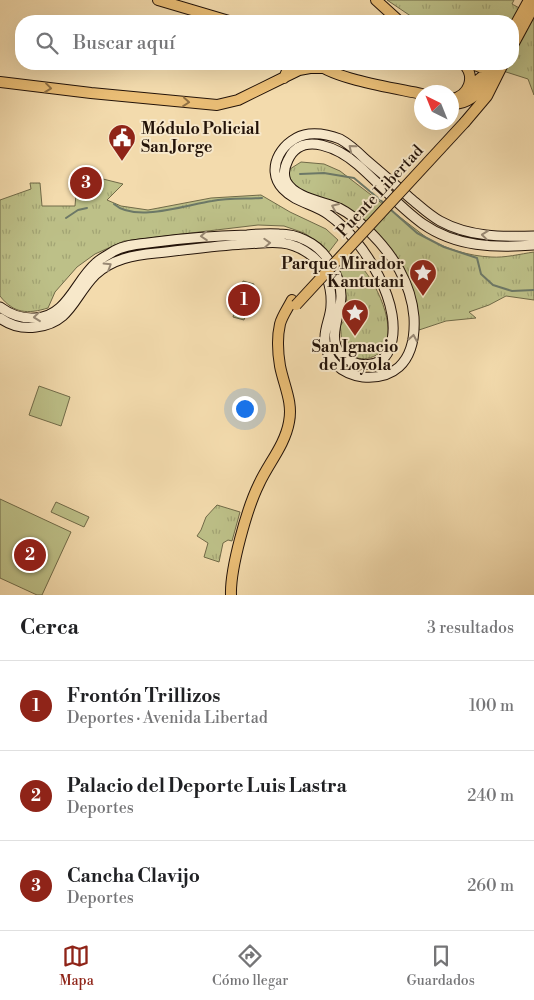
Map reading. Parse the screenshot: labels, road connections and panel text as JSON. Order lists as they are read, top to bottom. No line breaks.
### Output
{"streets":{"main road":["Puente Libertad"]},"places":{"public building":["Módulo Policial San Jorge"],"place":["Parque Mirador Kantutani","San Ignacio de Loyola"]},"north":"top left","page":{"search":"Buscar aquí","pins":["3","1","2"],"heading":["Cerca","3 resultados"],"list":[{"mark":"1","name":"Frontón Trillizos","note":"Deportes · Avenida Libertad","value":"100 m"},{"mark":"2","name":"Palacio del Deporte Luis Lastra","note":"Deportes","value":"240 m"},{"mark":"3","name":"Cancha Clavijo","note":"Deportes","value":"260 m"}],"nav":["Mapa","Cómo llegar","Guardados"]}}
